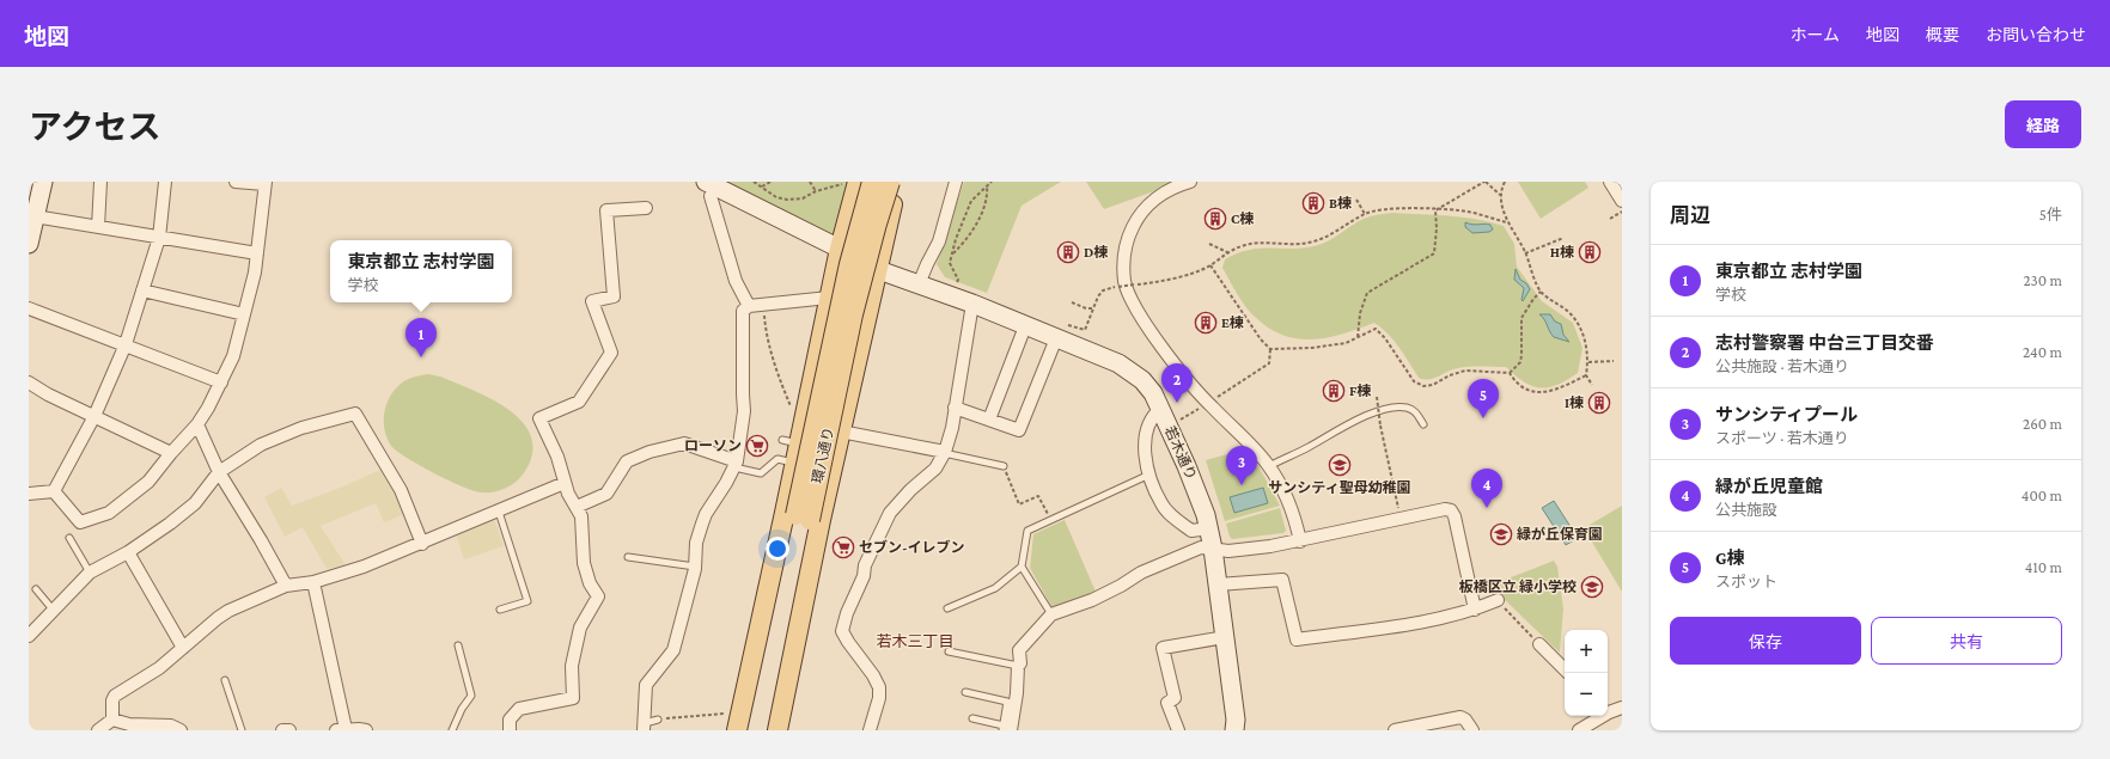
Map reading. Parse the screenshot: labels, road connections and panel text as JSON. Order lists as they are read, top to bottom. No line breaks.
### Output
{"streets":{"main road":["環八通り"],"street":["若木通り"]},"districts":["若木三丁目"],"places":{"building":["B棟","C棟","D棟","H棟","E棟","F棟","I棟"],"supermarket":["ローソン","セブン-イレブン"],"school or university":["サンシティ聖母幼稚園","緑が丘保育園","板橋区立 緑小学校"]},"page":{"header":"地図","nav":["ホーム","地図","概要","お問い合わせ"],"title":"アクセス","buttons":["経路",["保存","共有"]],"heading":["周辺","5件"],"popup":["東京都立 志村学園","学校"],"list":[{"mark":"1","name":"東京都立 志村学園","note":"学校","value":"230 m"},{"mark":"2","name":"志村警察署 中台三丁目交番","note":"公共施設 · 若木通り","value":"240 m"},{"mark":"3","name":"サンシティプール","note":"スポーツ · 若木通り","value":"260 m"},{"mark":"4","name":"緑が丘児童館","note":"公共施設","value":"400 m"},{"mark":"5","name":"G棟","note":"スポット","value":"410 m"}],"pins":["1","2","5","3","4"],"map_buttons":["+","−"]}}
